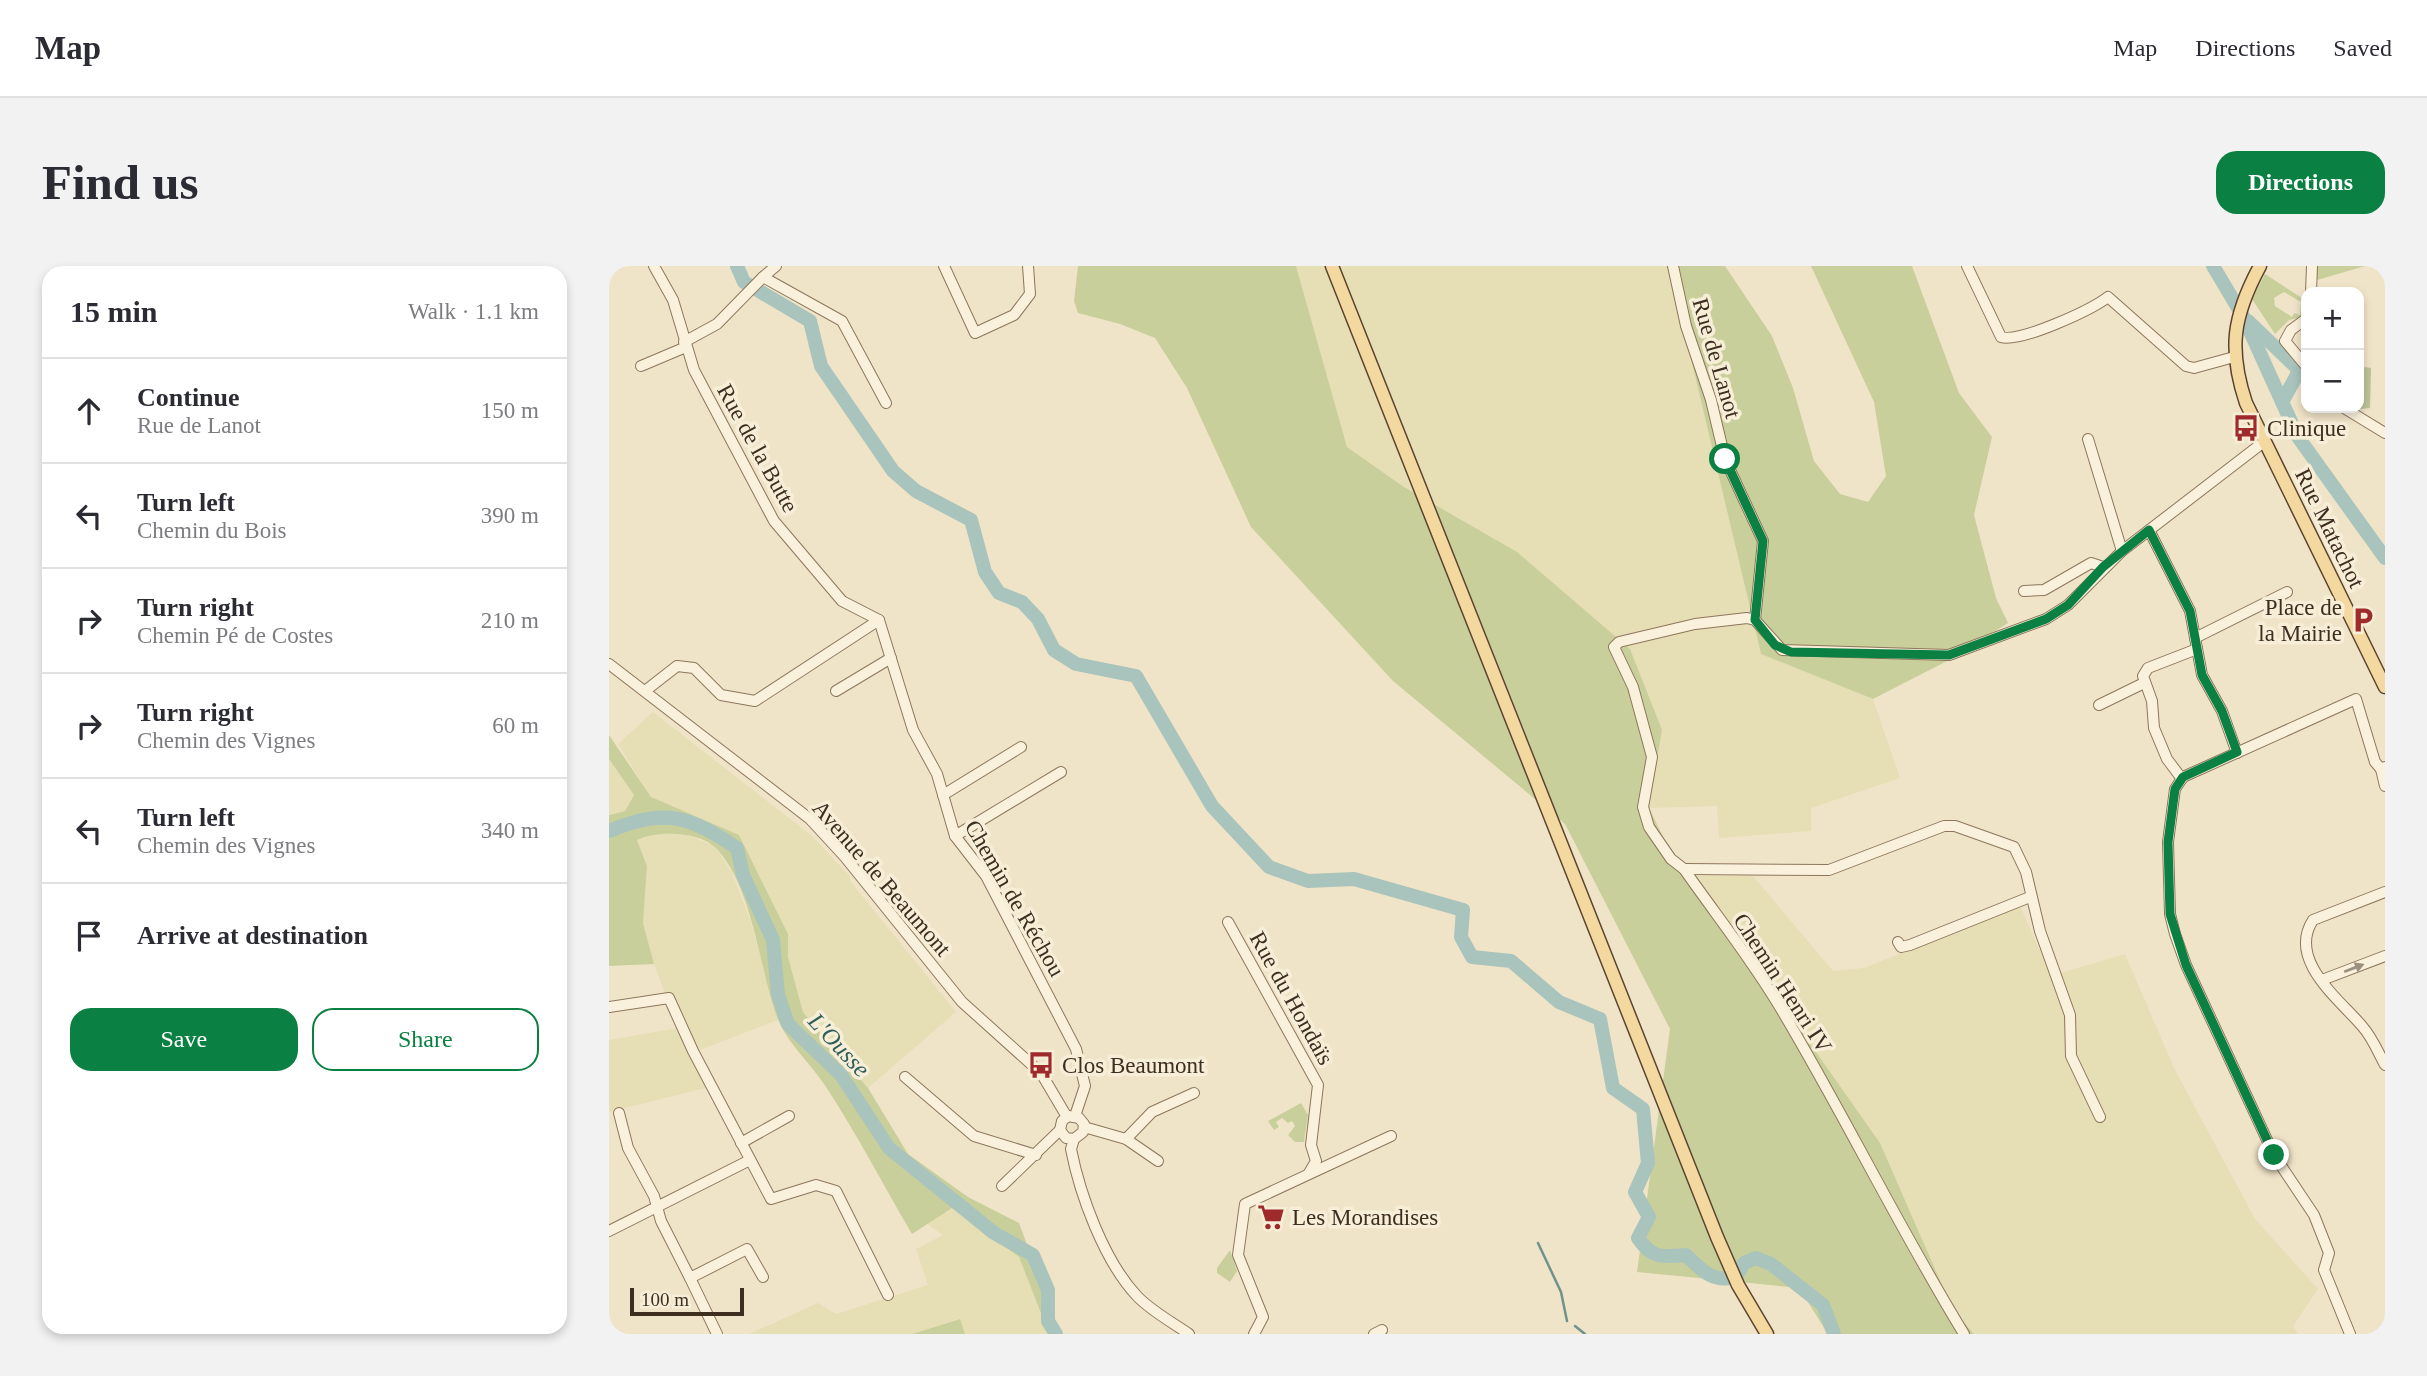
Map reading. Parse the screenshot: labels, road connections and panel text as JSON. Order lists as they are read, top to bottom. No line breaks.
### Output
{"streets":{"main road":["Rue Matachot"],"street":["Rue de Lanot","Rue de la Butte","Avenue de Beaumont","Chemin de Réchou","Chemin Henri IV","Rue du Hondaïs"]},"crossings":[["Rue de Lanot","Chemin Henri IV"],["Rue de la Butte","Chemin de Réchou"],["Avenue de Beaumont","Chemin de Réchou"]],"water":["L'Ousse"],"places":{"bus stop":["Clinique","Clos Beaumont"],"parking":["Place de la Mairie"],"supermarket":["Les Morandises"]},"scale_bar":"100 m","page":{"header":"Map","nav":["Map","Directions","Saved"],"buttons":["Directions",["Save","Share"]],"title":"Find us","heading":["15 min","Walk · 1.1 km"],"map_buttons":["+","−"],"list":[["Continue","Rue de Lanot","150 m"],["Turn left","Chemin du Bois","390 m"],["Turn right","Chemin Pé de Costes","210 m"],["Turn right","Chemin des Vignes","60 m"],["Turn left","Chemin des Vignes","340 m"],"Arrive at destination"],"scale":"100 m"}}
